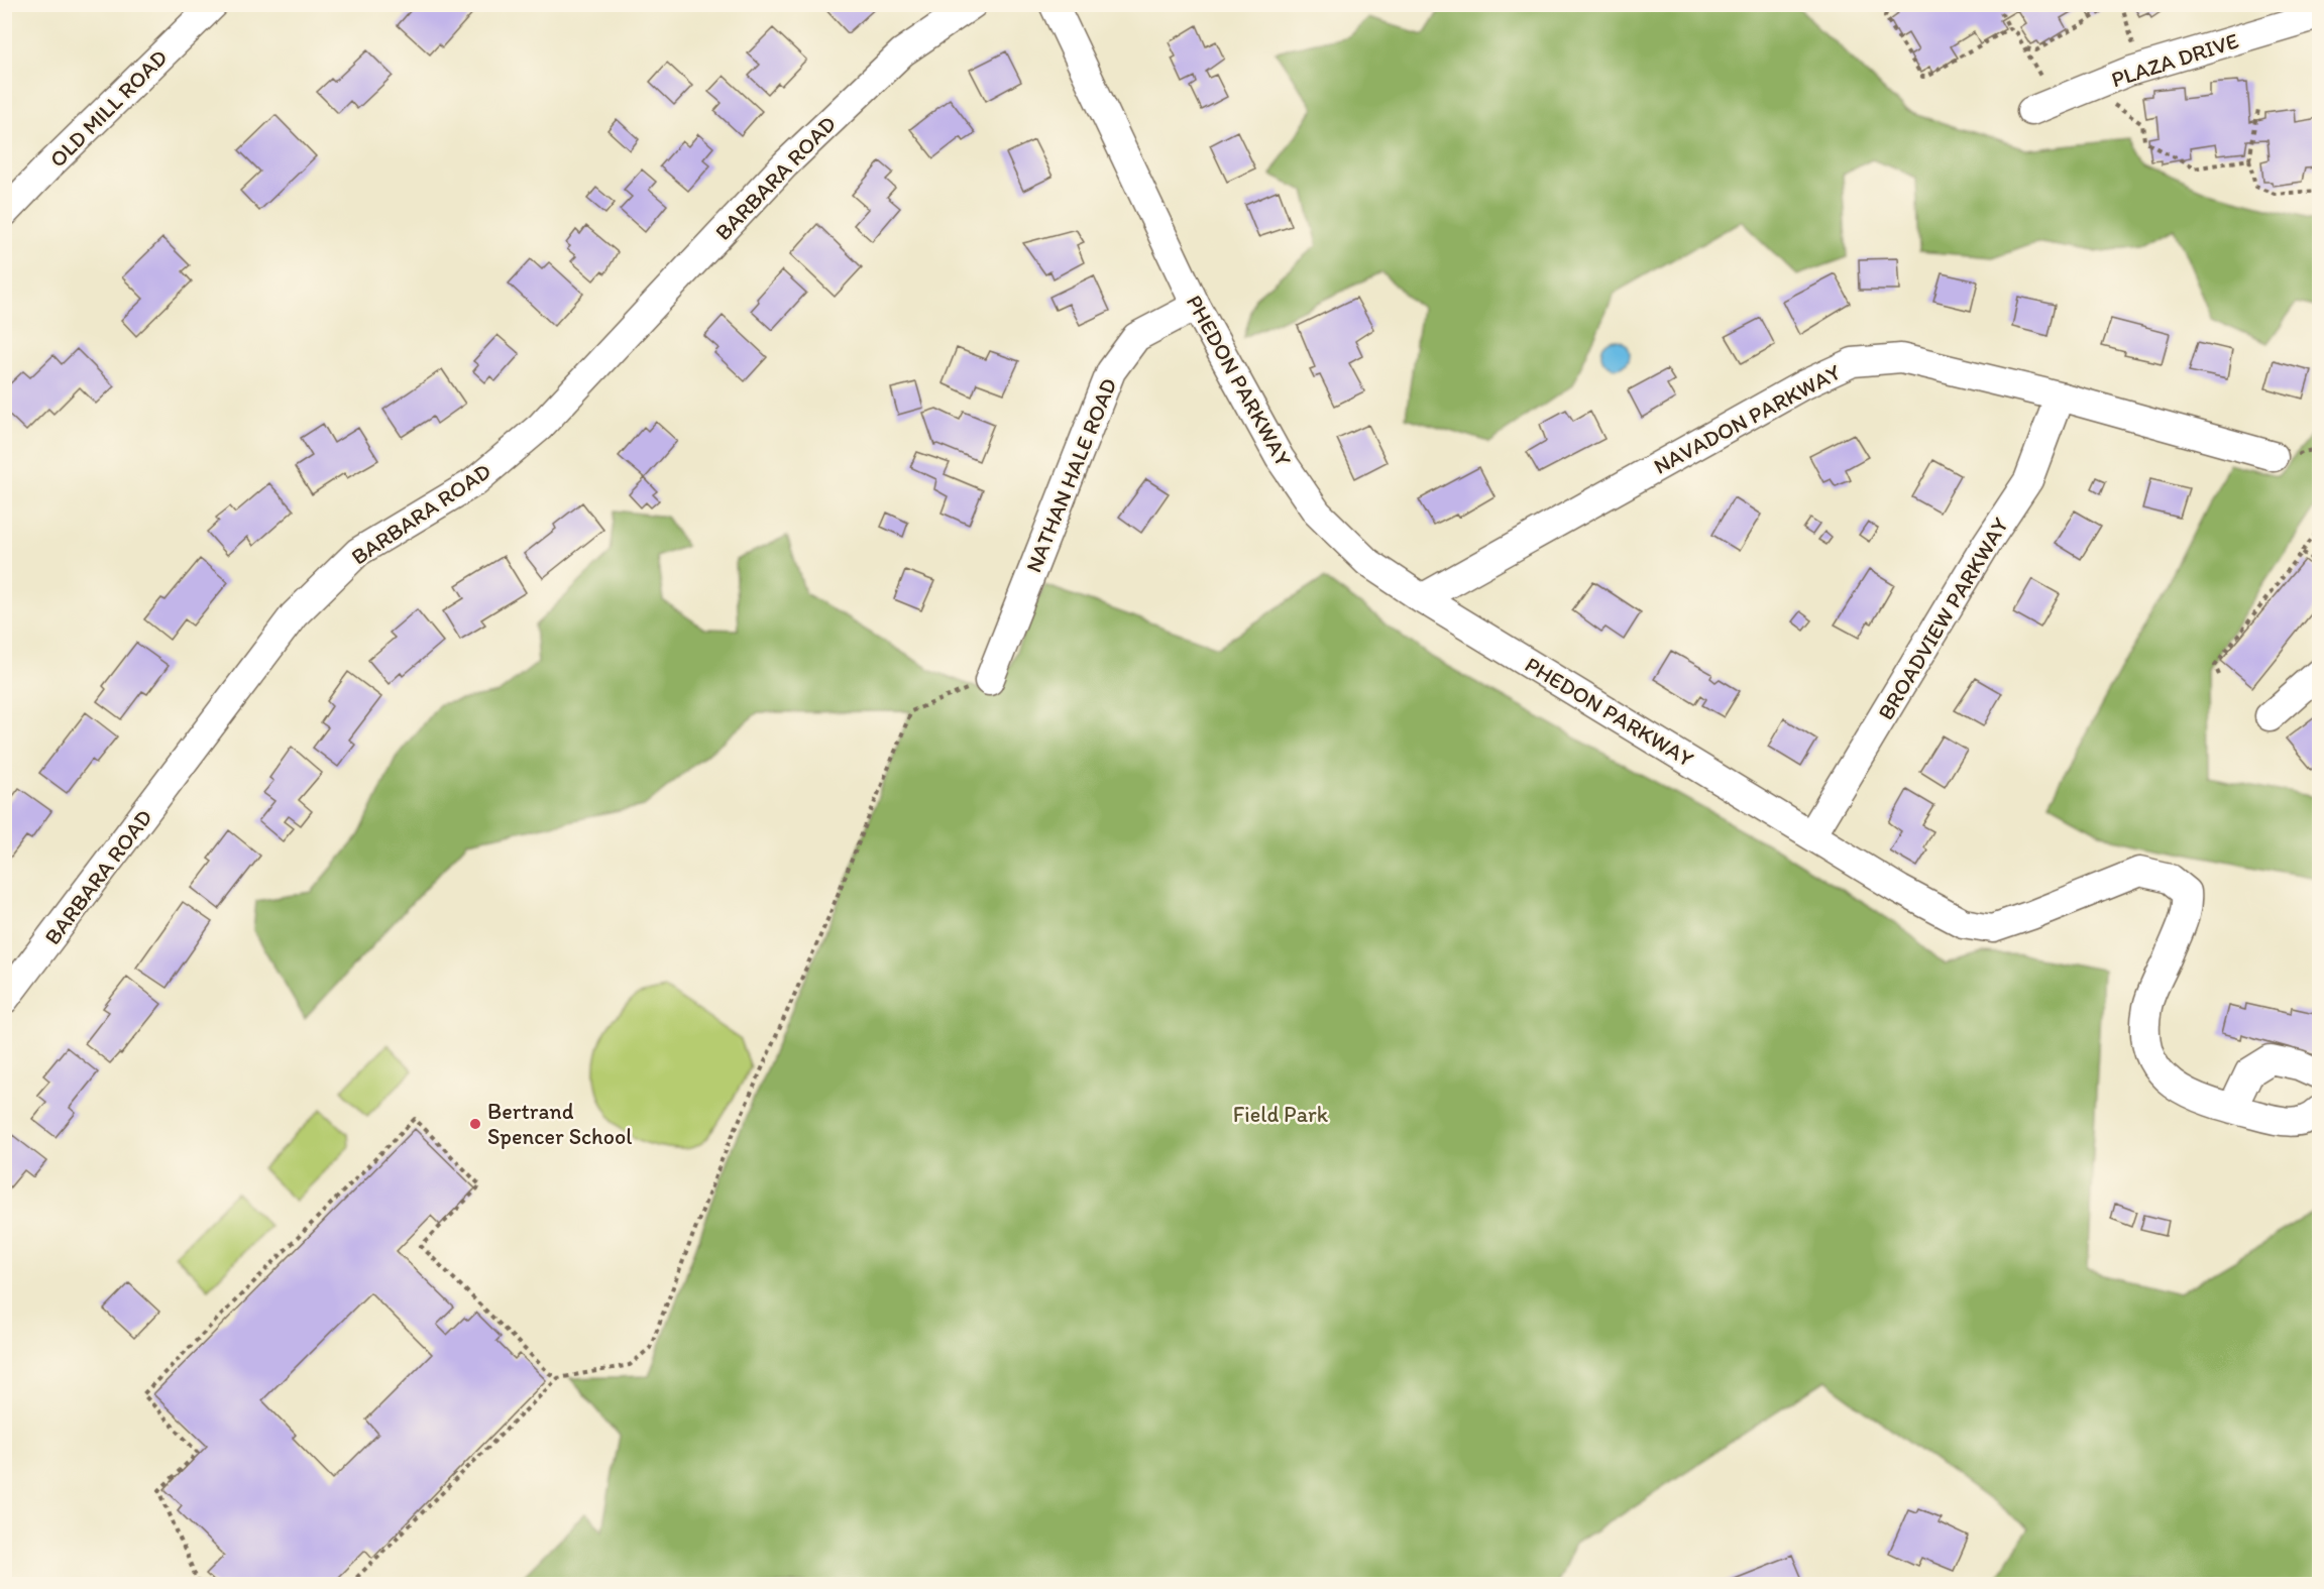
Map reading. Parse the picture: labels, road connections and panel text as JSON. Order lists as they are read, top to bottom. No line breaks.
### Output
{"streets":{"street":["PLAZA DRIVE","OLD MILL ROAD","BARBARA ROAD","PHEDON PARKWAY","NAVADON PARKWAY","NATHAN HALE ROAD","BROADVIEW PARKWAY"]},"crossings":[["PHEDON PARKWAY","NAVADON PARKWAY"],["PHEDON PARKWAY","NATHAN HALE ROAD"],["PHEDON PARKWAY","BROADVIEW PARKWAY"],["NAVADON PARKWAY","BROADVIEW PARKWAY"]],"parks":["Field Park"],"places":["Bertrand Spencer School"]}
